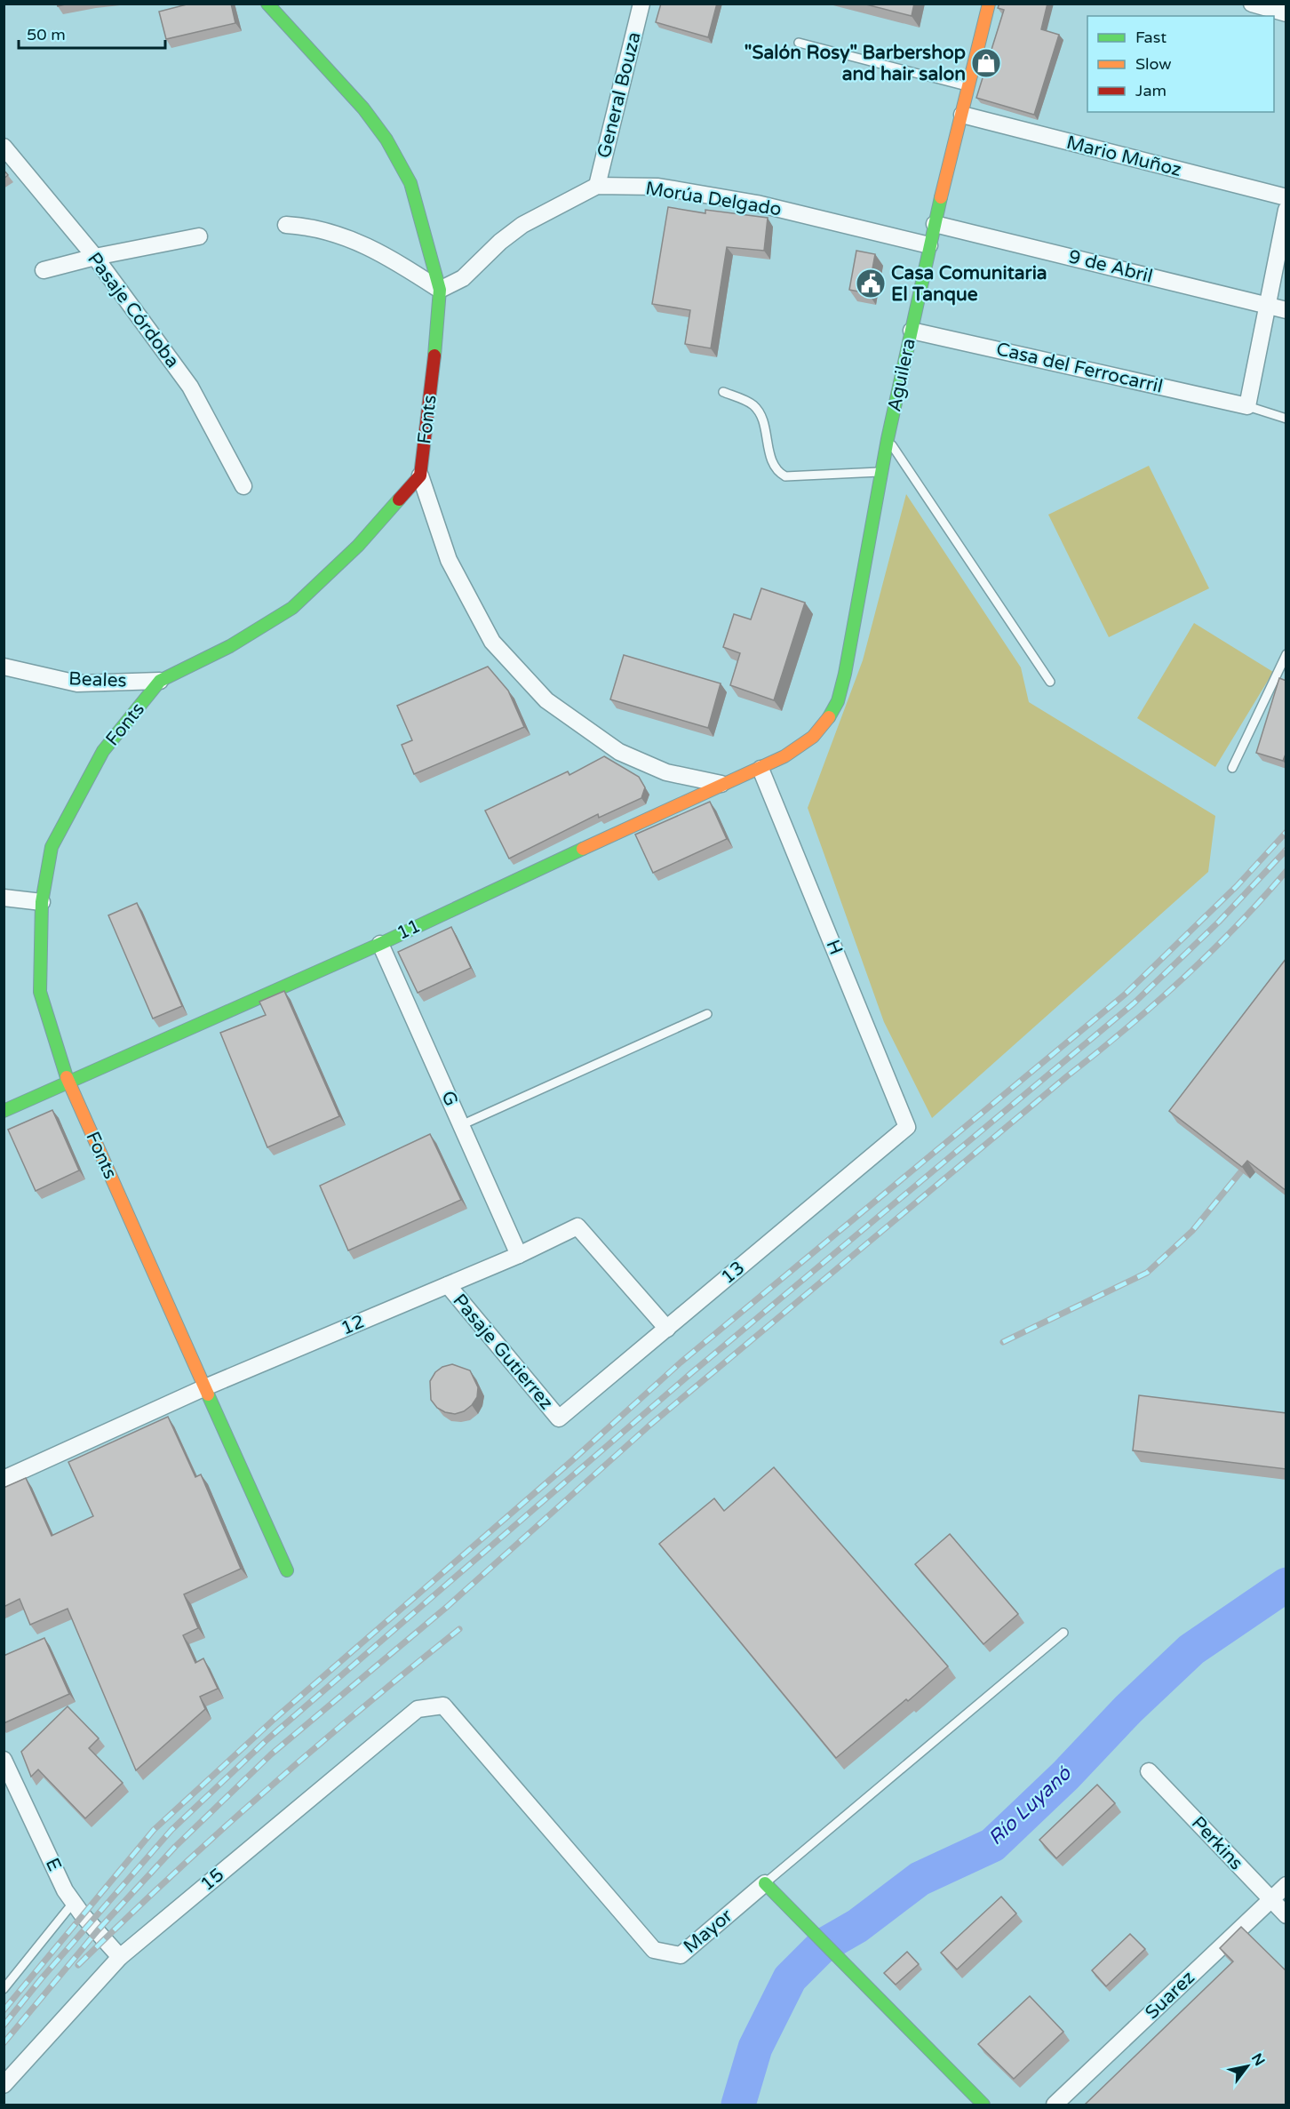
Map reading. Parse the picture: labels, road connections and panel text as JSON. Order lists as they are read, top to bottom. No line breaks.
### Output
{"streets":{"street":["General Bouza","Mario Muñoz","Morúa Delgado","9 de Abril","Pasaje Córdoba","Casa del Ferrocarril","Aguilera","Fonts","Beales","11","H","G","13","12","Pasaje Gutierrez","Perkins","E","15","Mayor","Suarez"]},"crossings":[["General Bouza","Morúa Delgado"],["Mario Muñoz","Aguilera"],["Morúa Delgado","Aguilera"],["Morúa Delgado","Fonts"],["9 de Abril","Aguilera"],["Casa del Ferrocarril","Aguilera"],["Aguilera","11"],["Fonts","Beales"],["Fonts","11"],["Fonts","12"],["11","H"],["11","G"],["H","13"],["G","12"],["13","12"],["13","Pasaje Gutierrez"],["12","Pasaje Gutierrez"],["Perkins","Suarez"],["E","15"],["15","Mayor"]],"water":["Río Luyanó"],"places":{"shop":["\"Salón Rosy\" Barbershop and hair salon"],"public building":["Casa Comunitaria El Tanque"]},"legend":["Fast","Slow","Jam"],"scale_bar":"50 m","north":"top right"}
